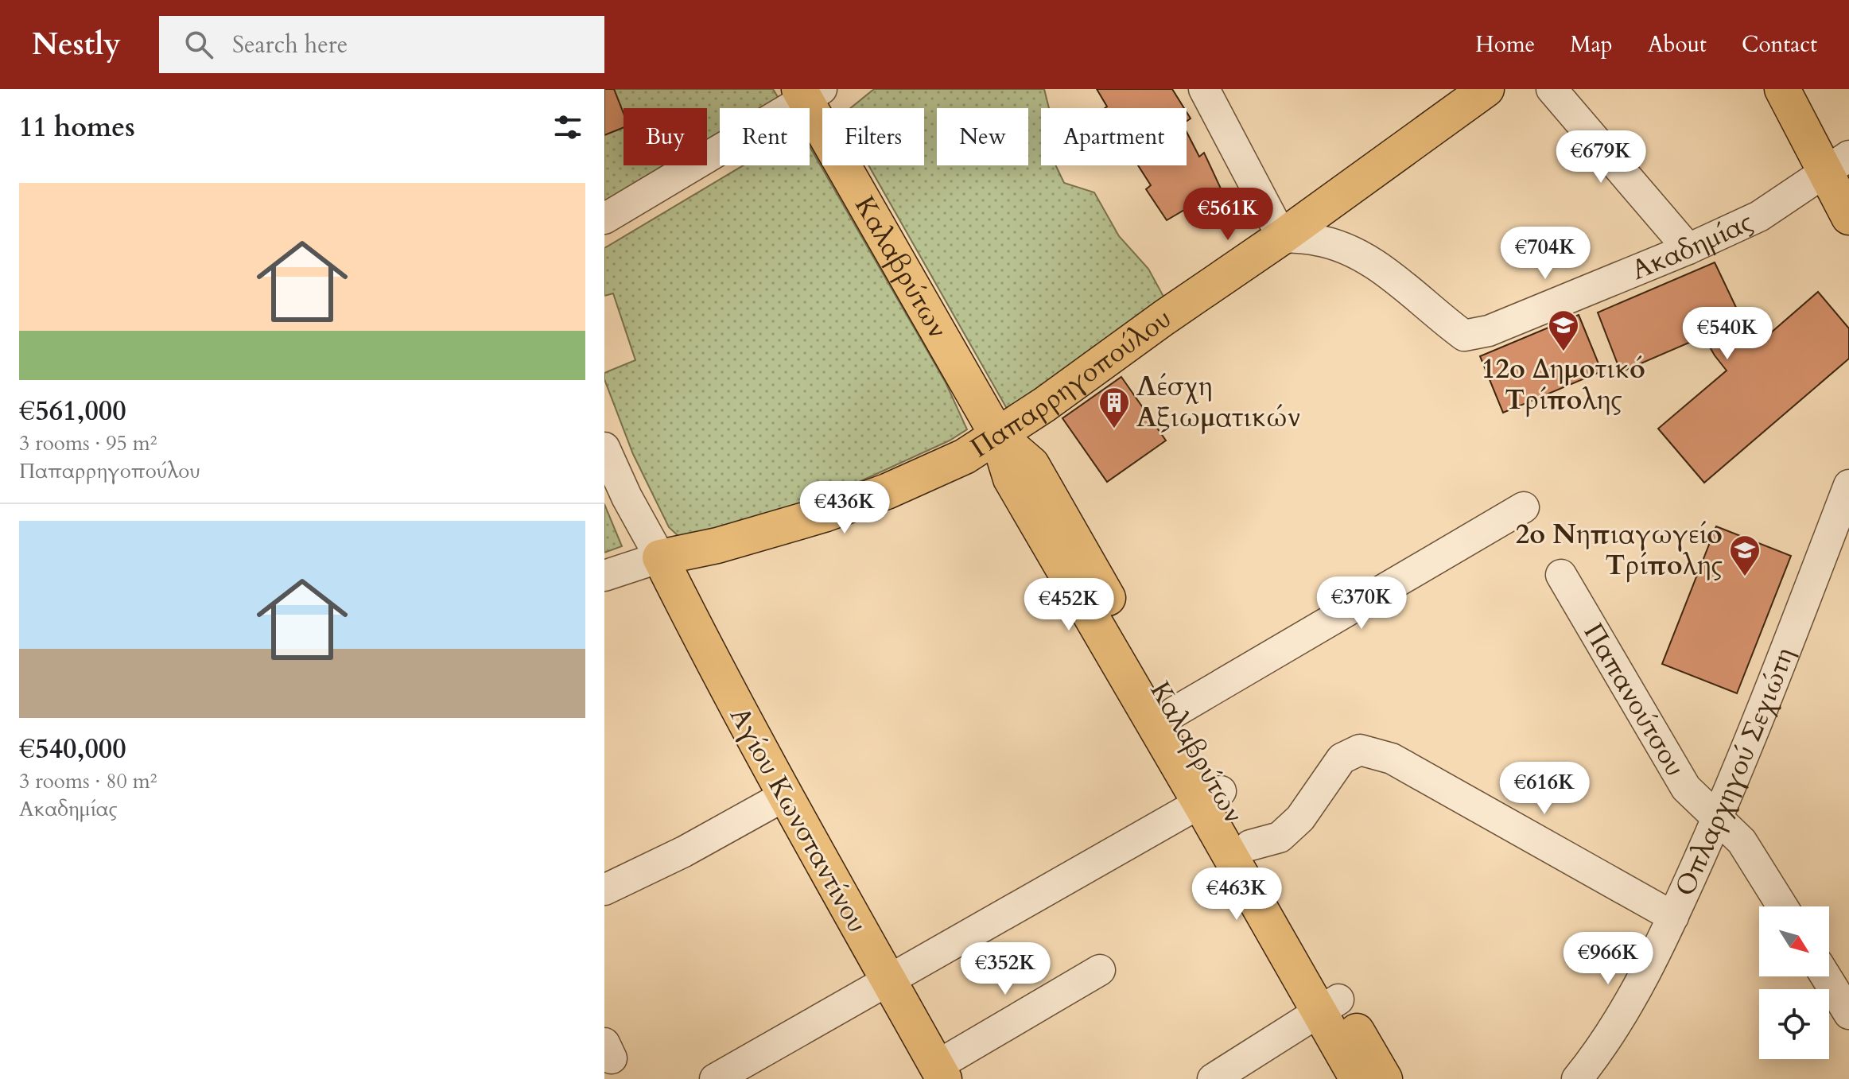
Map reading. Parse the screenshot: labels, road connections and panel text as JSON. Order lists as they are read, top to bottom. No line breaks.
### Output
{"streets":{"main road":["Καλαβρύτων","Παπαρρηγοπούλου","Αγίου Κωνσταντίνου"],"street":["Ακαδημίας","Παπανούτσου","Οπλαρχηγού Σεχιώτη"]},"crossings":[["Ακαδημίας","Παπαρρηγοπούλου"],["Καλαβρύτων","Παπαρρηγοπούλου"],["Παπαρρηγοπούλου","Αγίου Κωνσταντίνου"],["Παπανούτσου","Οπλαρχηγού Σεχιώτη"]],"places":{"school or university":["12ο Δημοτικό Τρίπολης","2ο Νηπιαγωγείο Τρίπολης"],"building":["Λέσχη Αξιωματικών"]},"north":"bottom right","page":{"header":"Nestly","search":"Search here","nav":["Home","Map","About","Contact"],"heading":"11 homes","chip":["Buy","Rent","Filters","New","Apartment"],"price":["€679K","€561K","€704K","€540K","€436K","€370K","€452K","€616K","€463K","€966K","€352K"],"list":[{"name":"€561,000","note":"3 rooms · 95 m² · Παπαρρηγοπούλου"},{"name":"€540,000","note":"3 rooms · 80 m² · Ακαδημίας"}]}}
